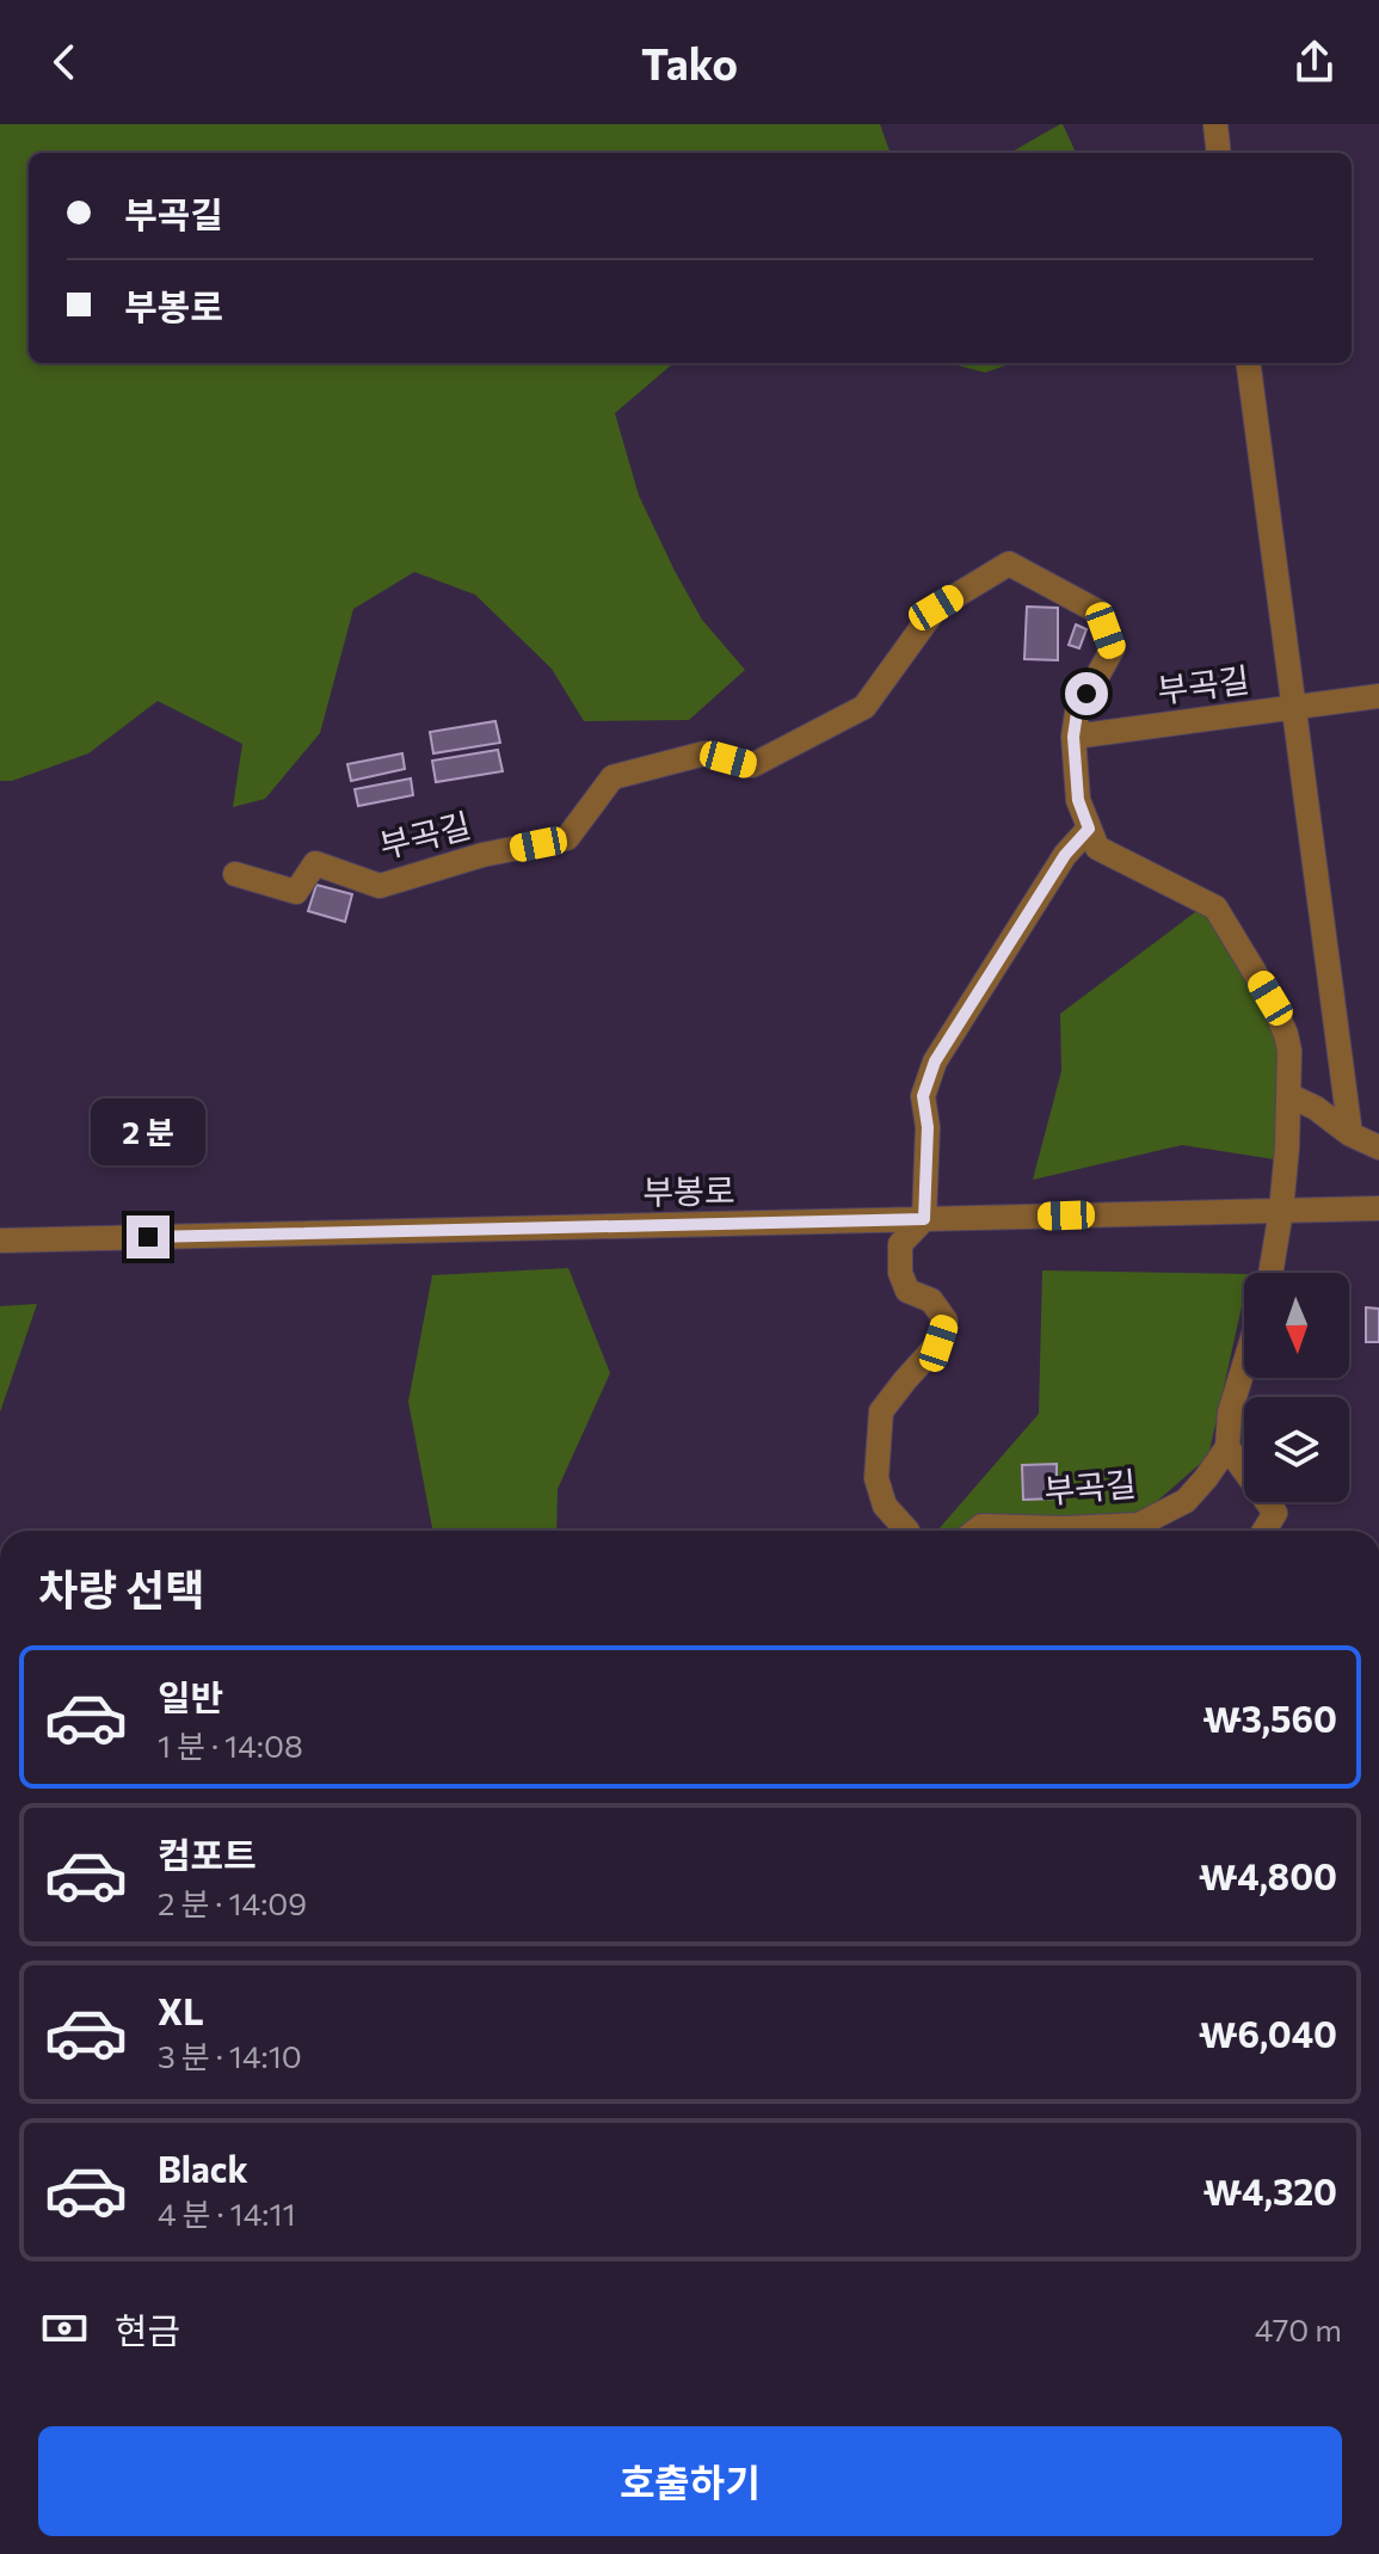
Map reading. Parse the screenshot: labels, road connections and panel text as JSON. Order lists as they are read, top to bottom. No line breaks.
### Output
{"streets":{"street":["부곡길","부봉로"]},"north":"bottom","page":{"header":"Tako","banner":["부곡길","부봉로"],"bubble":"2 분","heading":"차량 선택","list":[{"name":"일반","note":"1 분 · 14:08","value":"₩3,560"},{"name":"컴포트","note":"2 분 · 14:09","value":"₩4,800"},{"name":"XL","note":"3 분 · 14:10","value":"₩6,040"},{"name":"Black","note":"4 분 · 14:11","value":"₩4,320"}],"pay":["현금","470 m"],"buttons":"호출하기"}}
